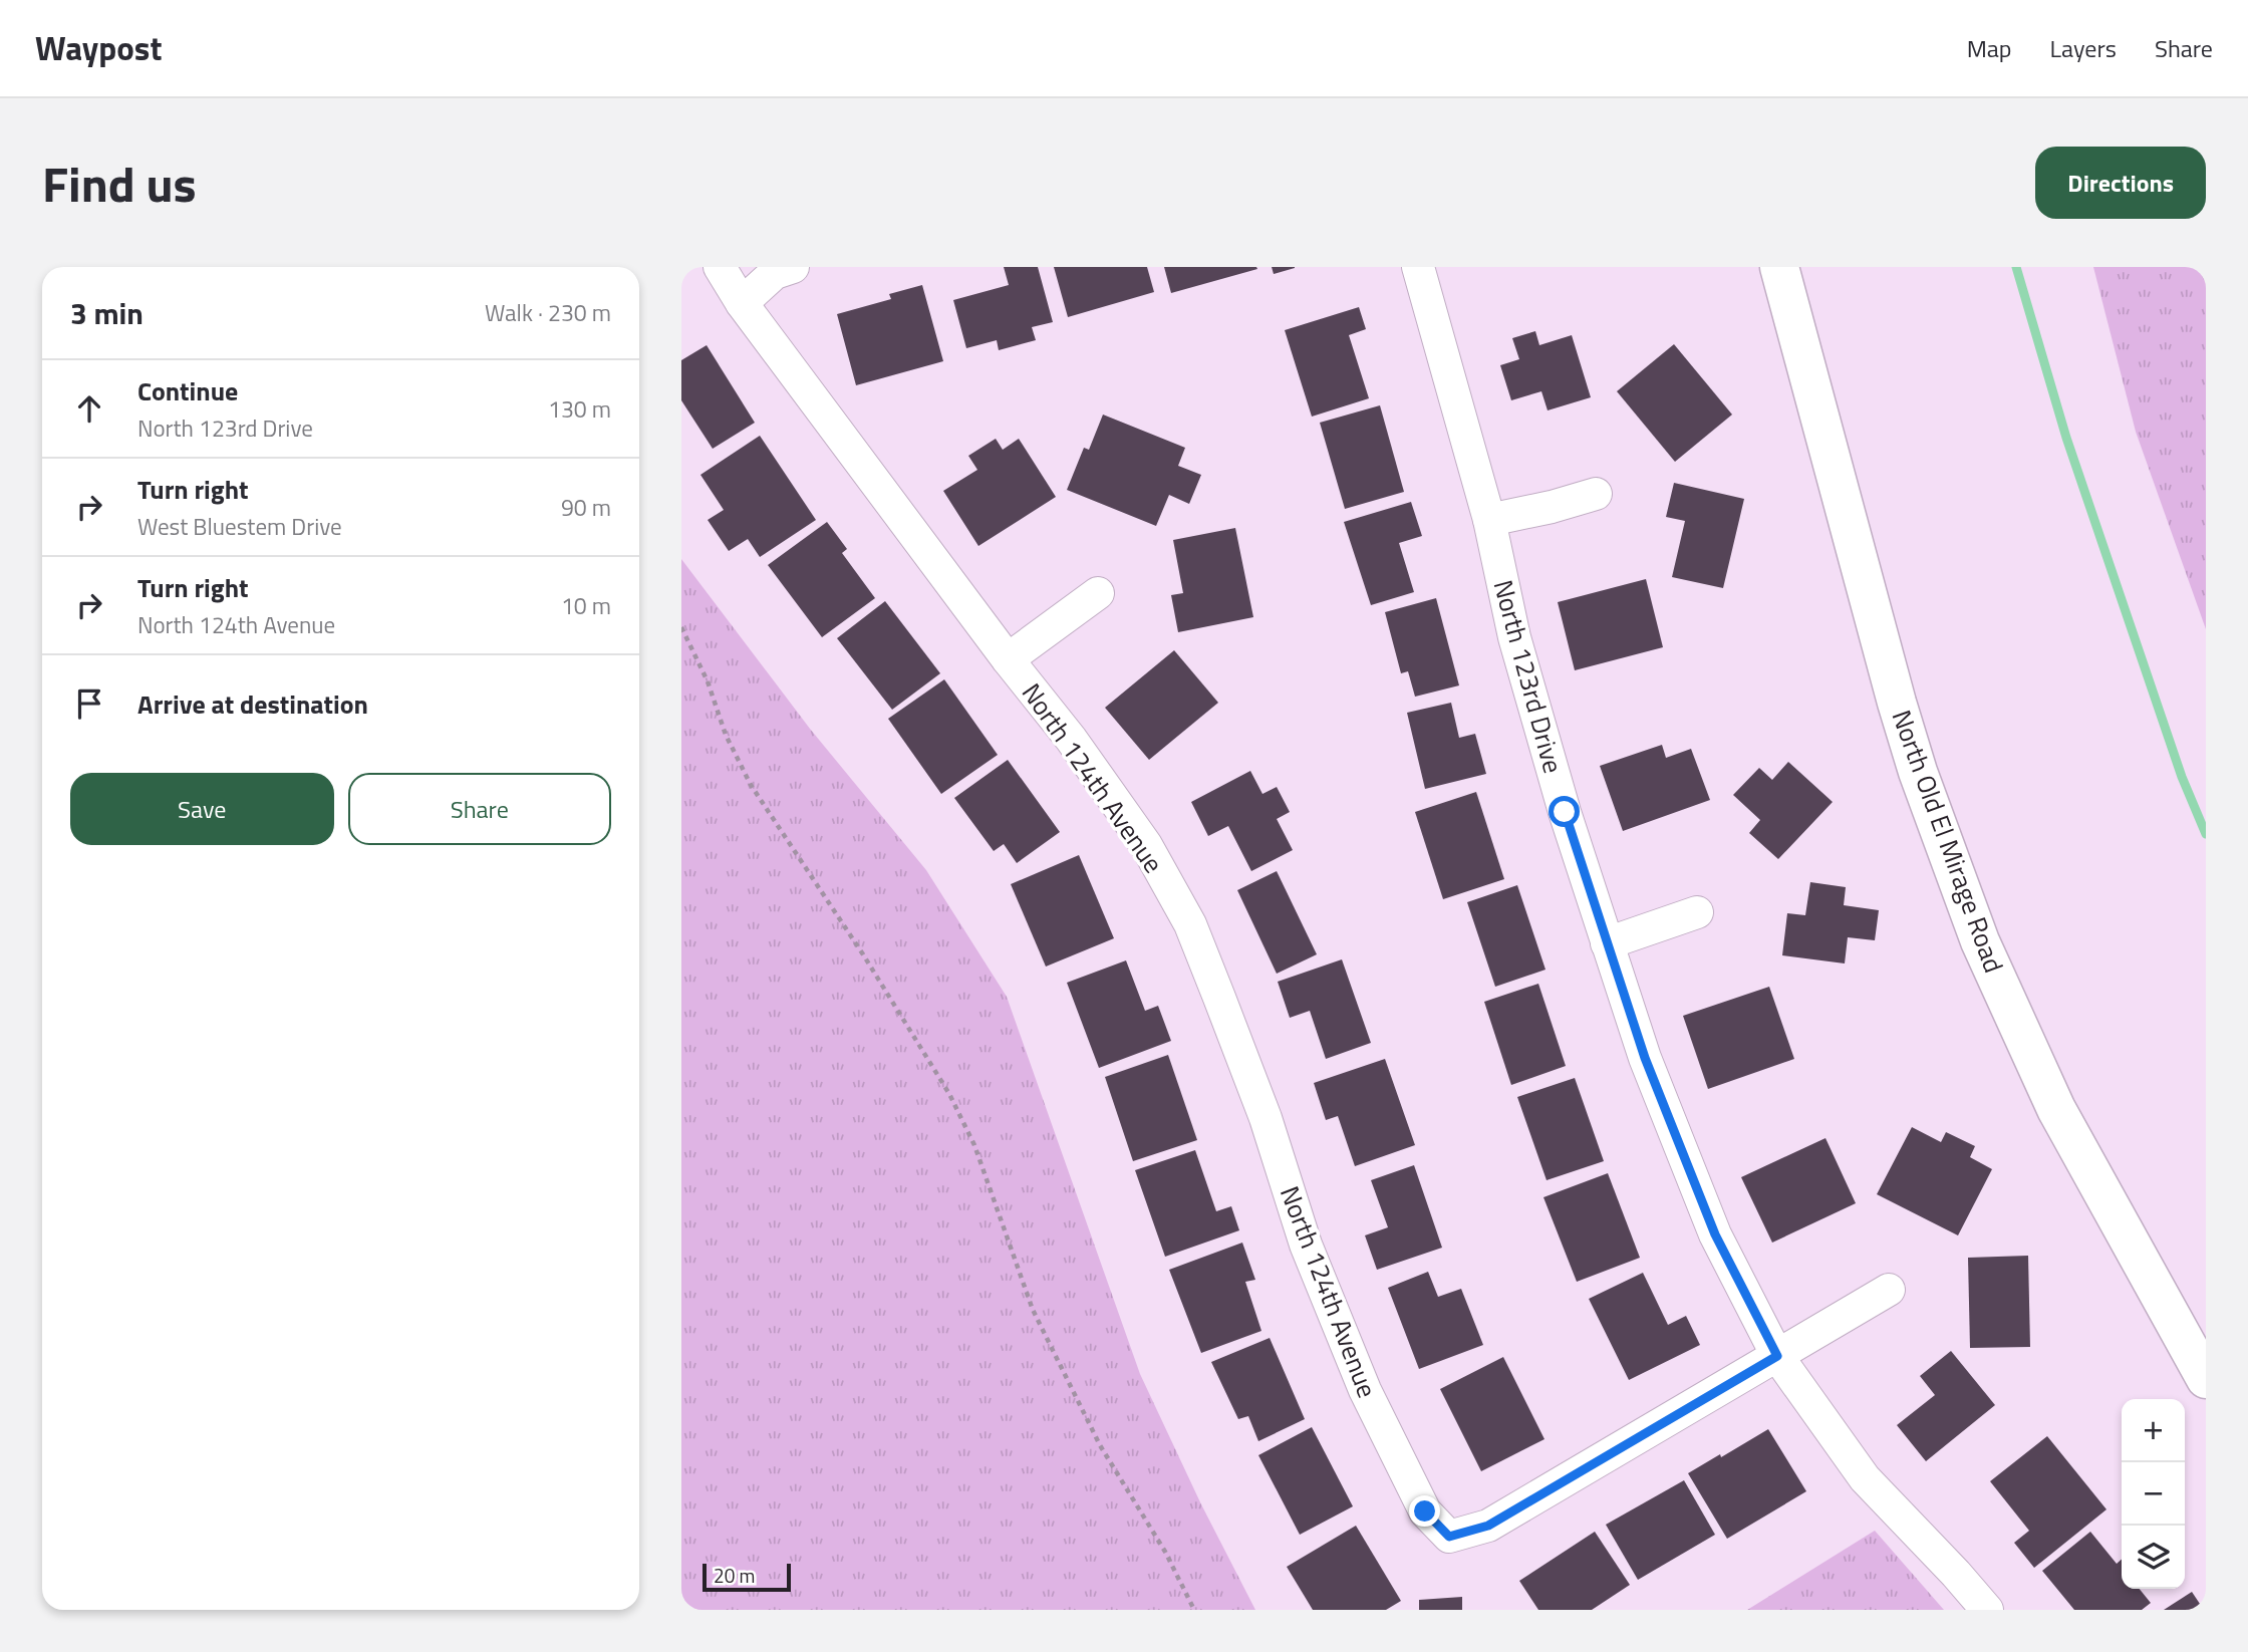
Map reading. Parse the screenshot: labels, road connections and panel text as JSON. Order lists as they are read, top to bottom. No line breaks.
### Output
{"streets":{"street":["North 123rd Drive","North 124th Avenue","North Old El Mirage Road"]},"crossings":[["North 123rd Drive","North 124th Avenue"]],"scale_bar":"20 m","page":{"header":"Waypost","nav":["Map","Layers","Share"],"title":"Find us","buttons":["Directions",["Save","Share"]],"heading":["3 min","Walk · 230 m"],"list":[["Continue","North 123rd Drive","130 m"],["Turn right","West Bluestem Drive","90 m"],["Turn right","North 124th Avenue","10 m"],"Arrive at destination"],"map_buttons":["+","−"],"scale":"20 m"}}
